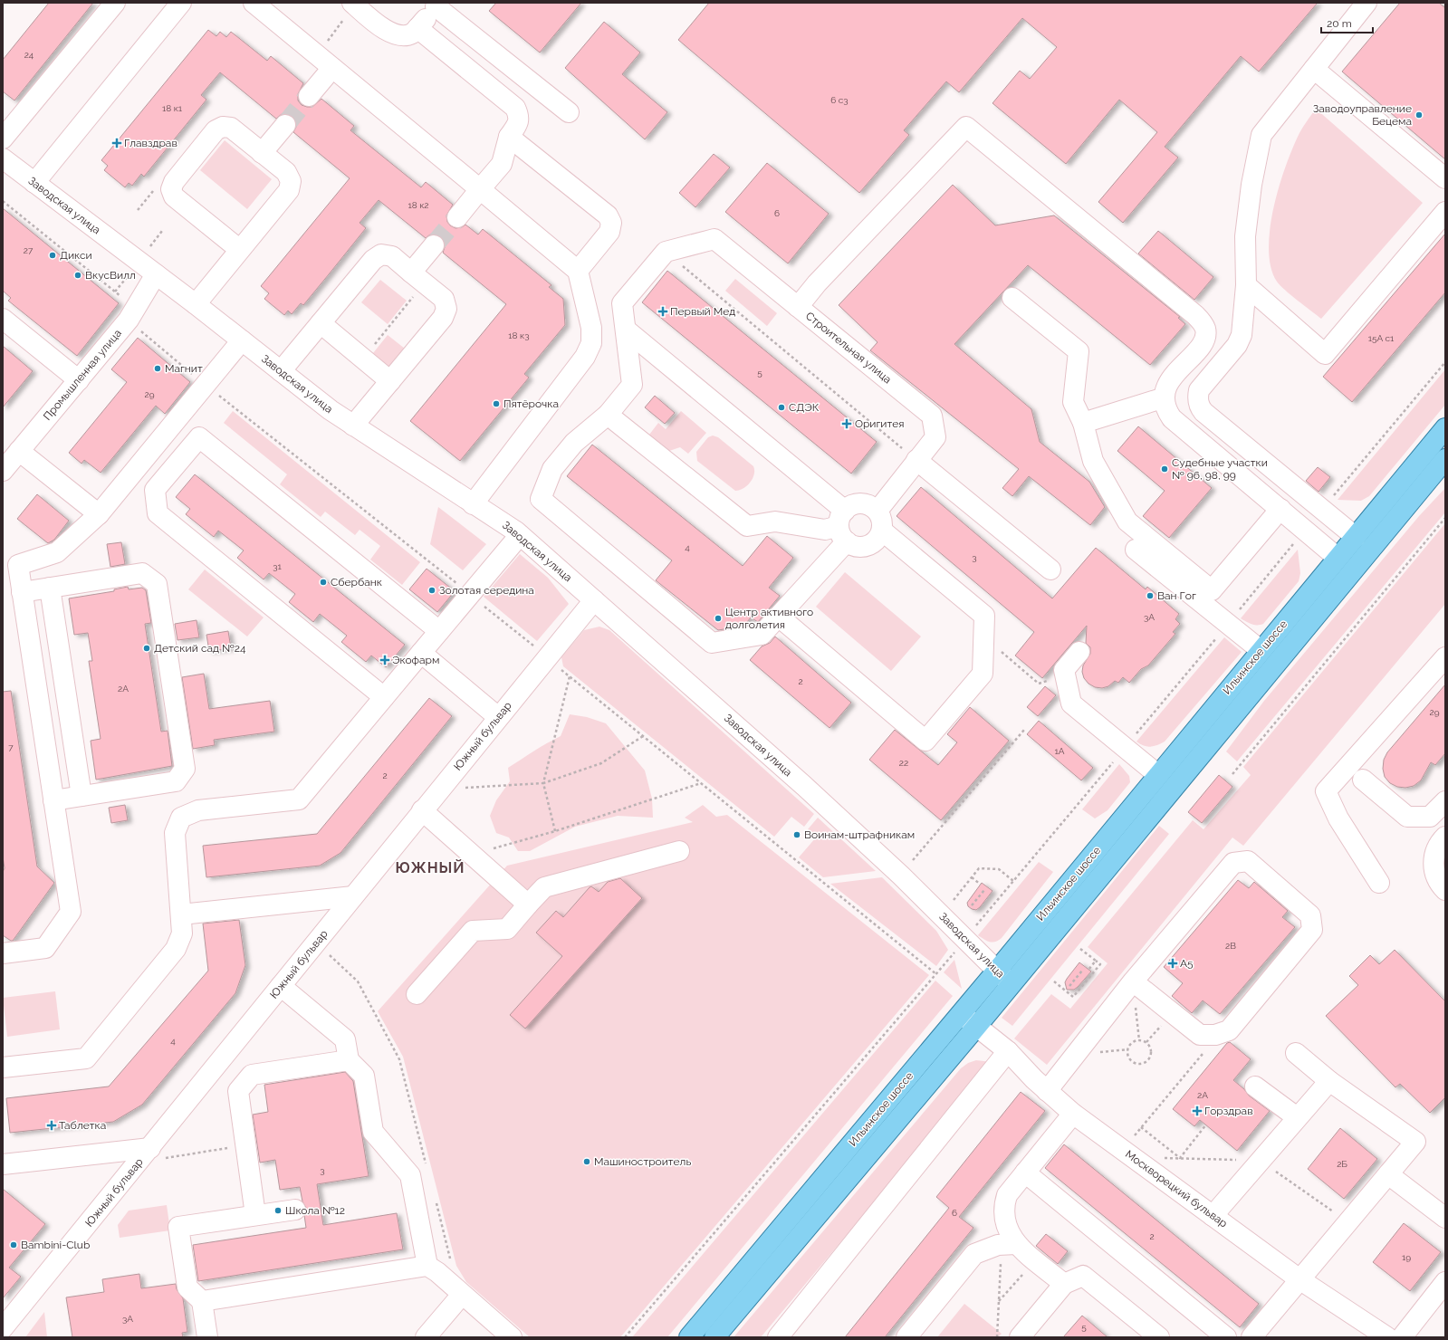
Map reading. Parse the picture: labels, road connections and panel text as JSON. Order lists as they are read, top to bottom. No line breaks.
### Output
{"streets":{"main road":["Ильинское шоссе"],"street":["Заводская улица","Строительная улица","Промышленная улица","Южный бульвар","Москворецкий бульвар"]},"crossings":[["Заводская улица","Промышленная улица"],["Заводская улица","Ильинское шоссе"],["Заводская улица","Южный бульвар"],["Ильинское шоссе","Москворецкий бульвар"]],"districts":["ЮЖНЫЙ"],"places":{"other":["Заводоуправление Бецема","Дикси","ВкусВилл","Магнит","Пятёрочка","СДЭК","Судебные участки № 96, 98, 99","Сбербанк","Золотая середина","Ван Гог","Центр активного долголетия","Детский сад №24","Воинам-штрафникам","Машиностроитель","Школа №12","Bambini-Club"],"health":["Главздрав","Первый Мед","Оригитея","Экофарм","А5","Горздрав","Таблетка"]},"house_numbers":["24","6 c3","18 к1","18 к2","6","27","18 к3","15А с1","5","29","4","3","31","3А","2","2А","29","7","1А","22","2","2В","4","2А","2Б","3","6","2","19","3А","5"],"scale_bar":"20 m"}
